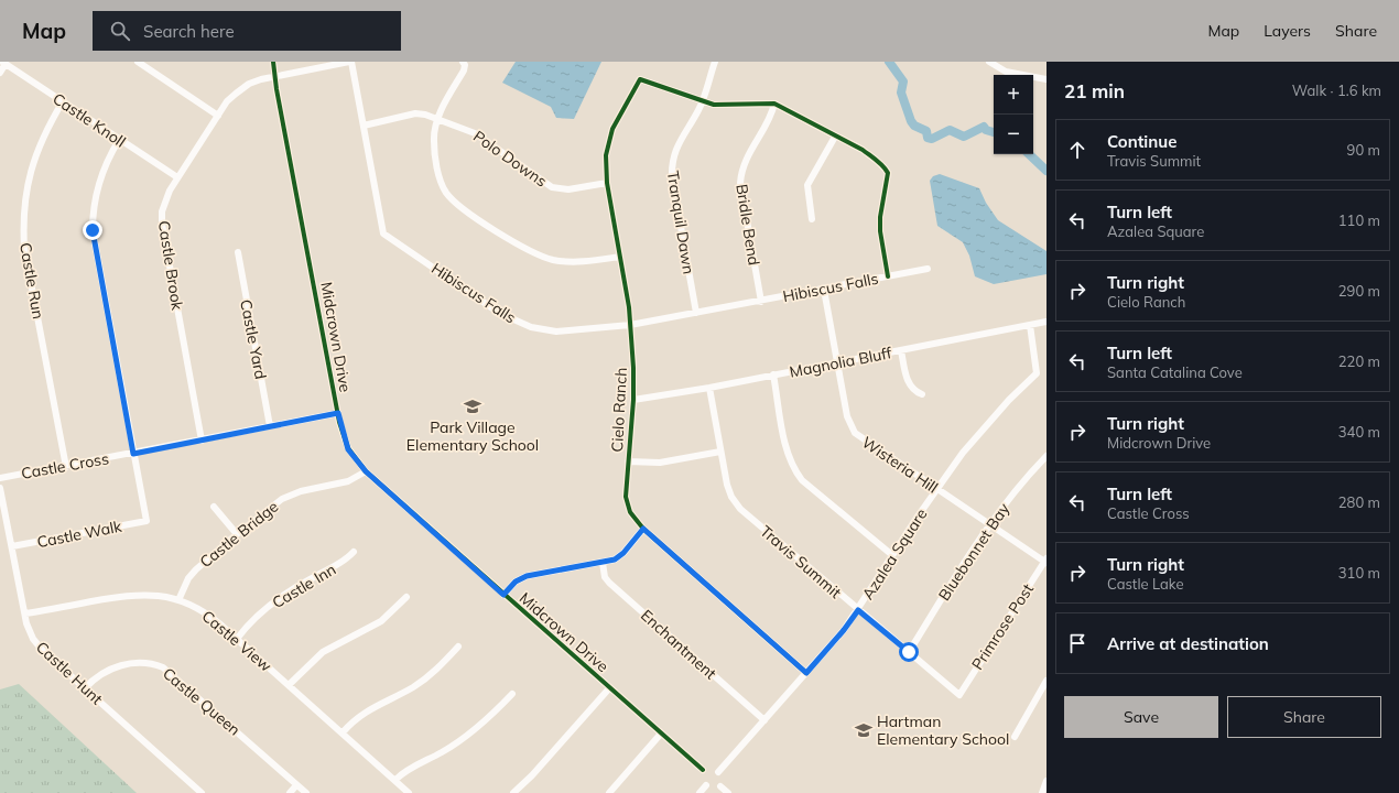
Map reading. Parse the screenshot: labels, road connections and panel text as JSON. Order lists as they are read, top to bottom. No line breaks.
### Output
{"streets":{"street":["Castle Knoll","Polo Downs","Tranquil Dawn","Bridle Bend","Castle Brook","Castle Run","Hibiscus Falls","Midcrown Drive","Castle Yard","Magnolia Bluff","Cielo Ranch","Wisteria Hill","Castle Cross","Castle Walk","Castle Bridge","Bluebonnet Bay","Azalea Square","Travis Summit","Castle Inn","Primrose Post","Castle View","Enchantment","Castle Hunt","Castle Queen"]},"crossings":[["Castle Knoll","Castle Brook"],["Castle Knoll","Castle Run"],["Polo Downs","Hibiscus Falls"],["Polo Downs","Cielo Ranch"],["Tranquil Dawn","Hibiscus Falls"],["Tranquil Dawn","Cielo Ranch"],["Bridle Bend","Hibiscus Falls"],["Castle Brook","Hibiscus Falls"],["Castle Brook","Midcrown Drive"],["Castle Brook","Castle Cross"],["Castle Run","Castle Cross"],["Hibiscus Falls","Cielo Ranch"],["Hibiscus Falls","Wisteria Hill"],["Midcrown Drive","Castle Cross"],["Midcrown Drive","Castle Bridge"],["Castle Yard","Castle Cross"],["Magnolia Bluff","Cielo Ranch"],["Magnolia Bluff","Wisteria Hill"],["Magnolia Bluff","Azalea Square"],["Magnolia Bluff","Travis Summit"],["Cielo Ranch","Azalea Square"],["Wisteria Hill","Bluebonnet Bay"],["Wisteria Hill","Azalea Square"],["Wisteria Hill","Primrose Post"],["Castle Cross","Castle Walk"],["Castle Walk","Castle Hunt"],["Castle Bridge","Castle View"],["Bluebonnet Bay","Travis Summit"],["Azalea Square","Travis Summit"],["Azalea Square","Enchantment"],["Travis Summit","Primrose Post"],["Castle Inn","Castle View"],["Castle View","Castle Hunt"],["Castle Hunt","Castle Queen"]],"places":{"school or university":["Park Village Elementary School","Hartman Elementary School"]},"page":{"header":"Map","search":"Search here","nav":["Map","Layers","Share"],"heading":["21 min","Walk · 1.6 km"],"map_buttons":["+","−"],"list":[["Continue","Travis Summit","90 m"],["Turn left","Azalea Square","110 m"],["Turn right","Cielo Ranch","290 m"],["Turn left","Santa Catalina Cove","220 m"],["Turn right","Midcrown Drive","340 m"],["Turn left","Castle Cross","280 m"],["Turn right","Castle Lake","310 m"],"Arrive at destination"],"buttons":["Save","Share"]}}
